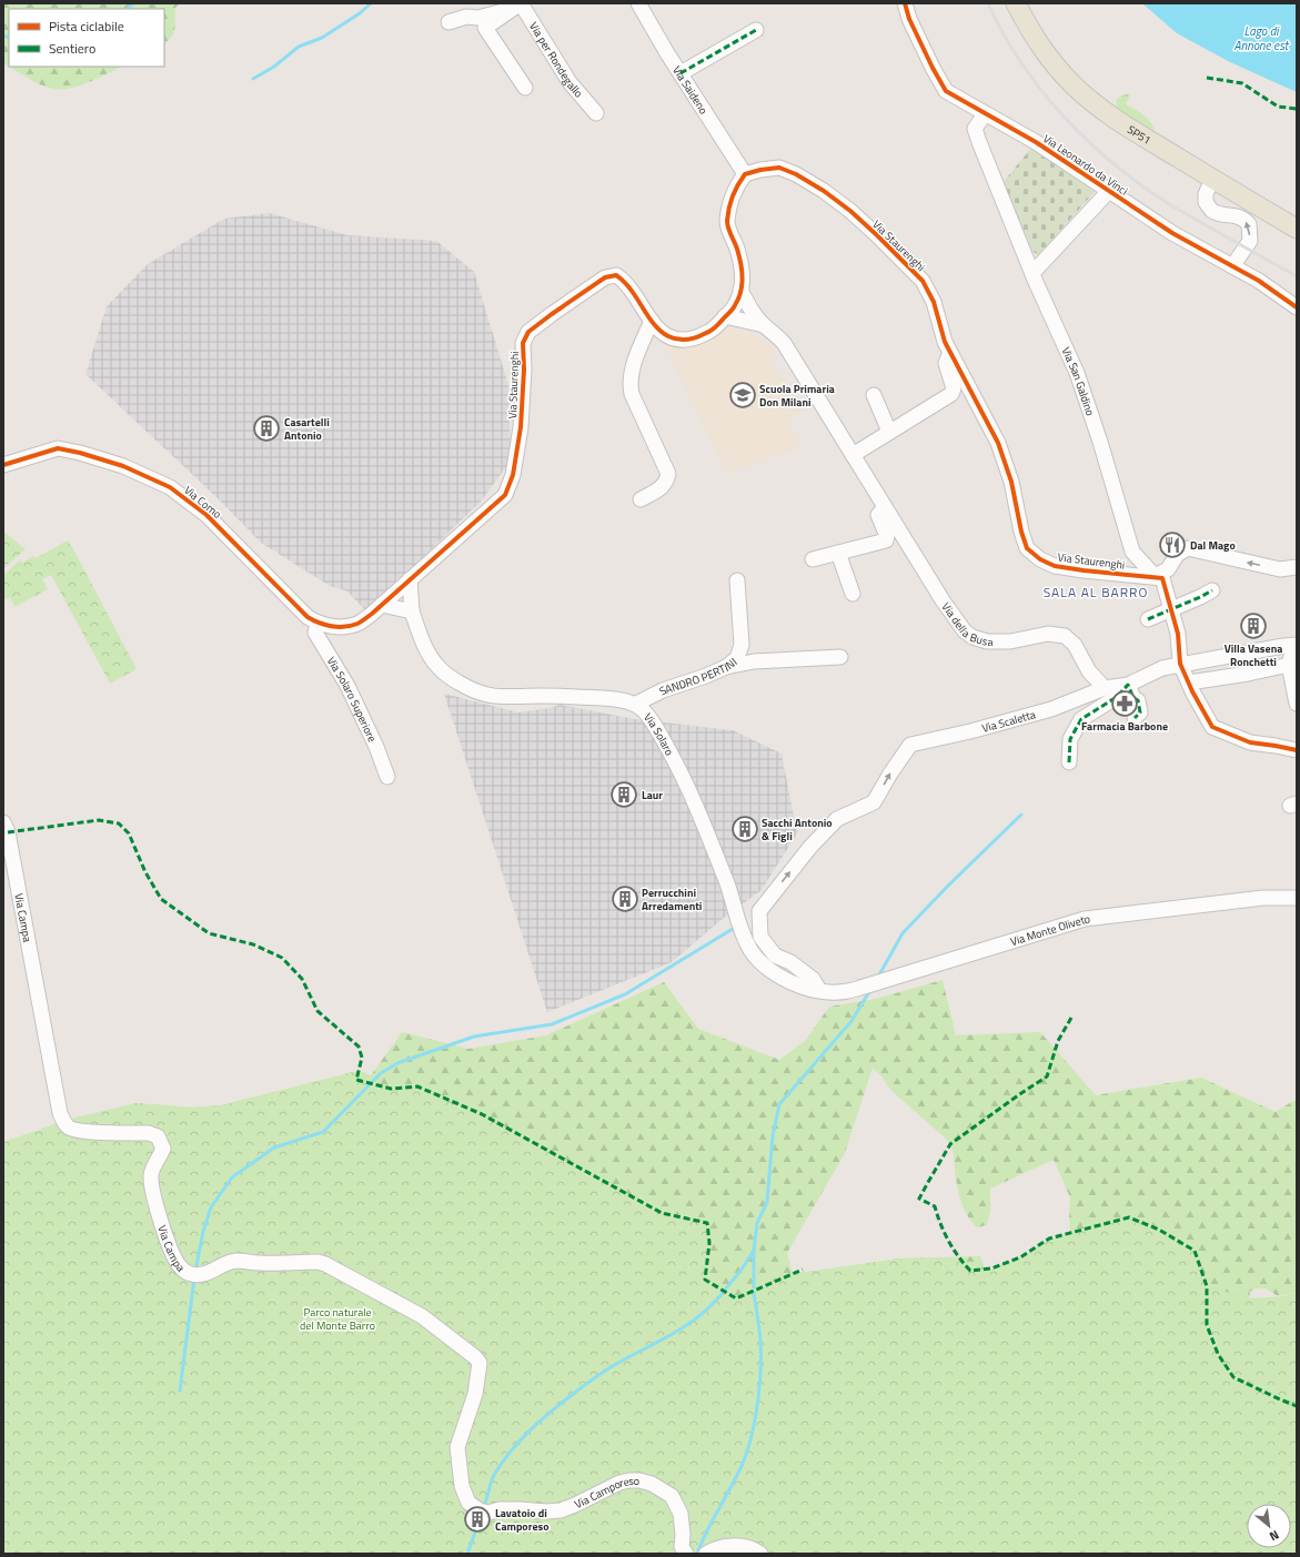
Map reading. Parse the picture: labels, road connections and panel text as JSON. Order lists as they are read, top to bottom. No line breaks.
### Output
{"streets":{"main road":["SP51"],"street":["Via per Rondegallo","Via Saideno","Via Leonardo da Vinci","Via Staurenghi","Via San Galdino","Via Como","Via della Busa","SANDRO PERTINI","Via Solaro Superiore","Via Scaletta","Via Solaro","Via Campa","Via Monte Oliveto","Via Camporeso"]},"crossings":[["Via Saideno","Via Staurenghi"],["Via Leonardo da Vinci","Via San Galdino"],["Via Staurenghi","Via San Galdino"],["Via Staurenghi","Via della Busa"],["Via Staurenghi","Via Solaro"],["Via Como","Via Solaro Superiore"],["Via della Busa","Via Scaletta"],["SANDRO PERTINI","Via Solaro"],["Via Scaletta","Via Solaro"],["Via Scaletta","Via Monte Oliveto"],["Via Solaro","Via Monte Oliveto"],["Via Campa","Via Camporeso"]],"districts":["SALA AL BARRO"],"water":["Lago di Annone est"],"parks":["Parco naturale del Monte Barro"],"places":{"school or university":["Scuola Primaria Don Milani"],"building":["Casartelli Antonio","Villa Vasena Ronchetti","Laur","Sacchi Antonio & Figli","Perrucchini Arredamenti","Lavatoio di Camporeso"],"restaurant":["Dal Mago"],"pharmacy":["Farmacia Barbone"]},"legend":["Pista ciclabile","Sentiero"],"north":"bottom right"}
